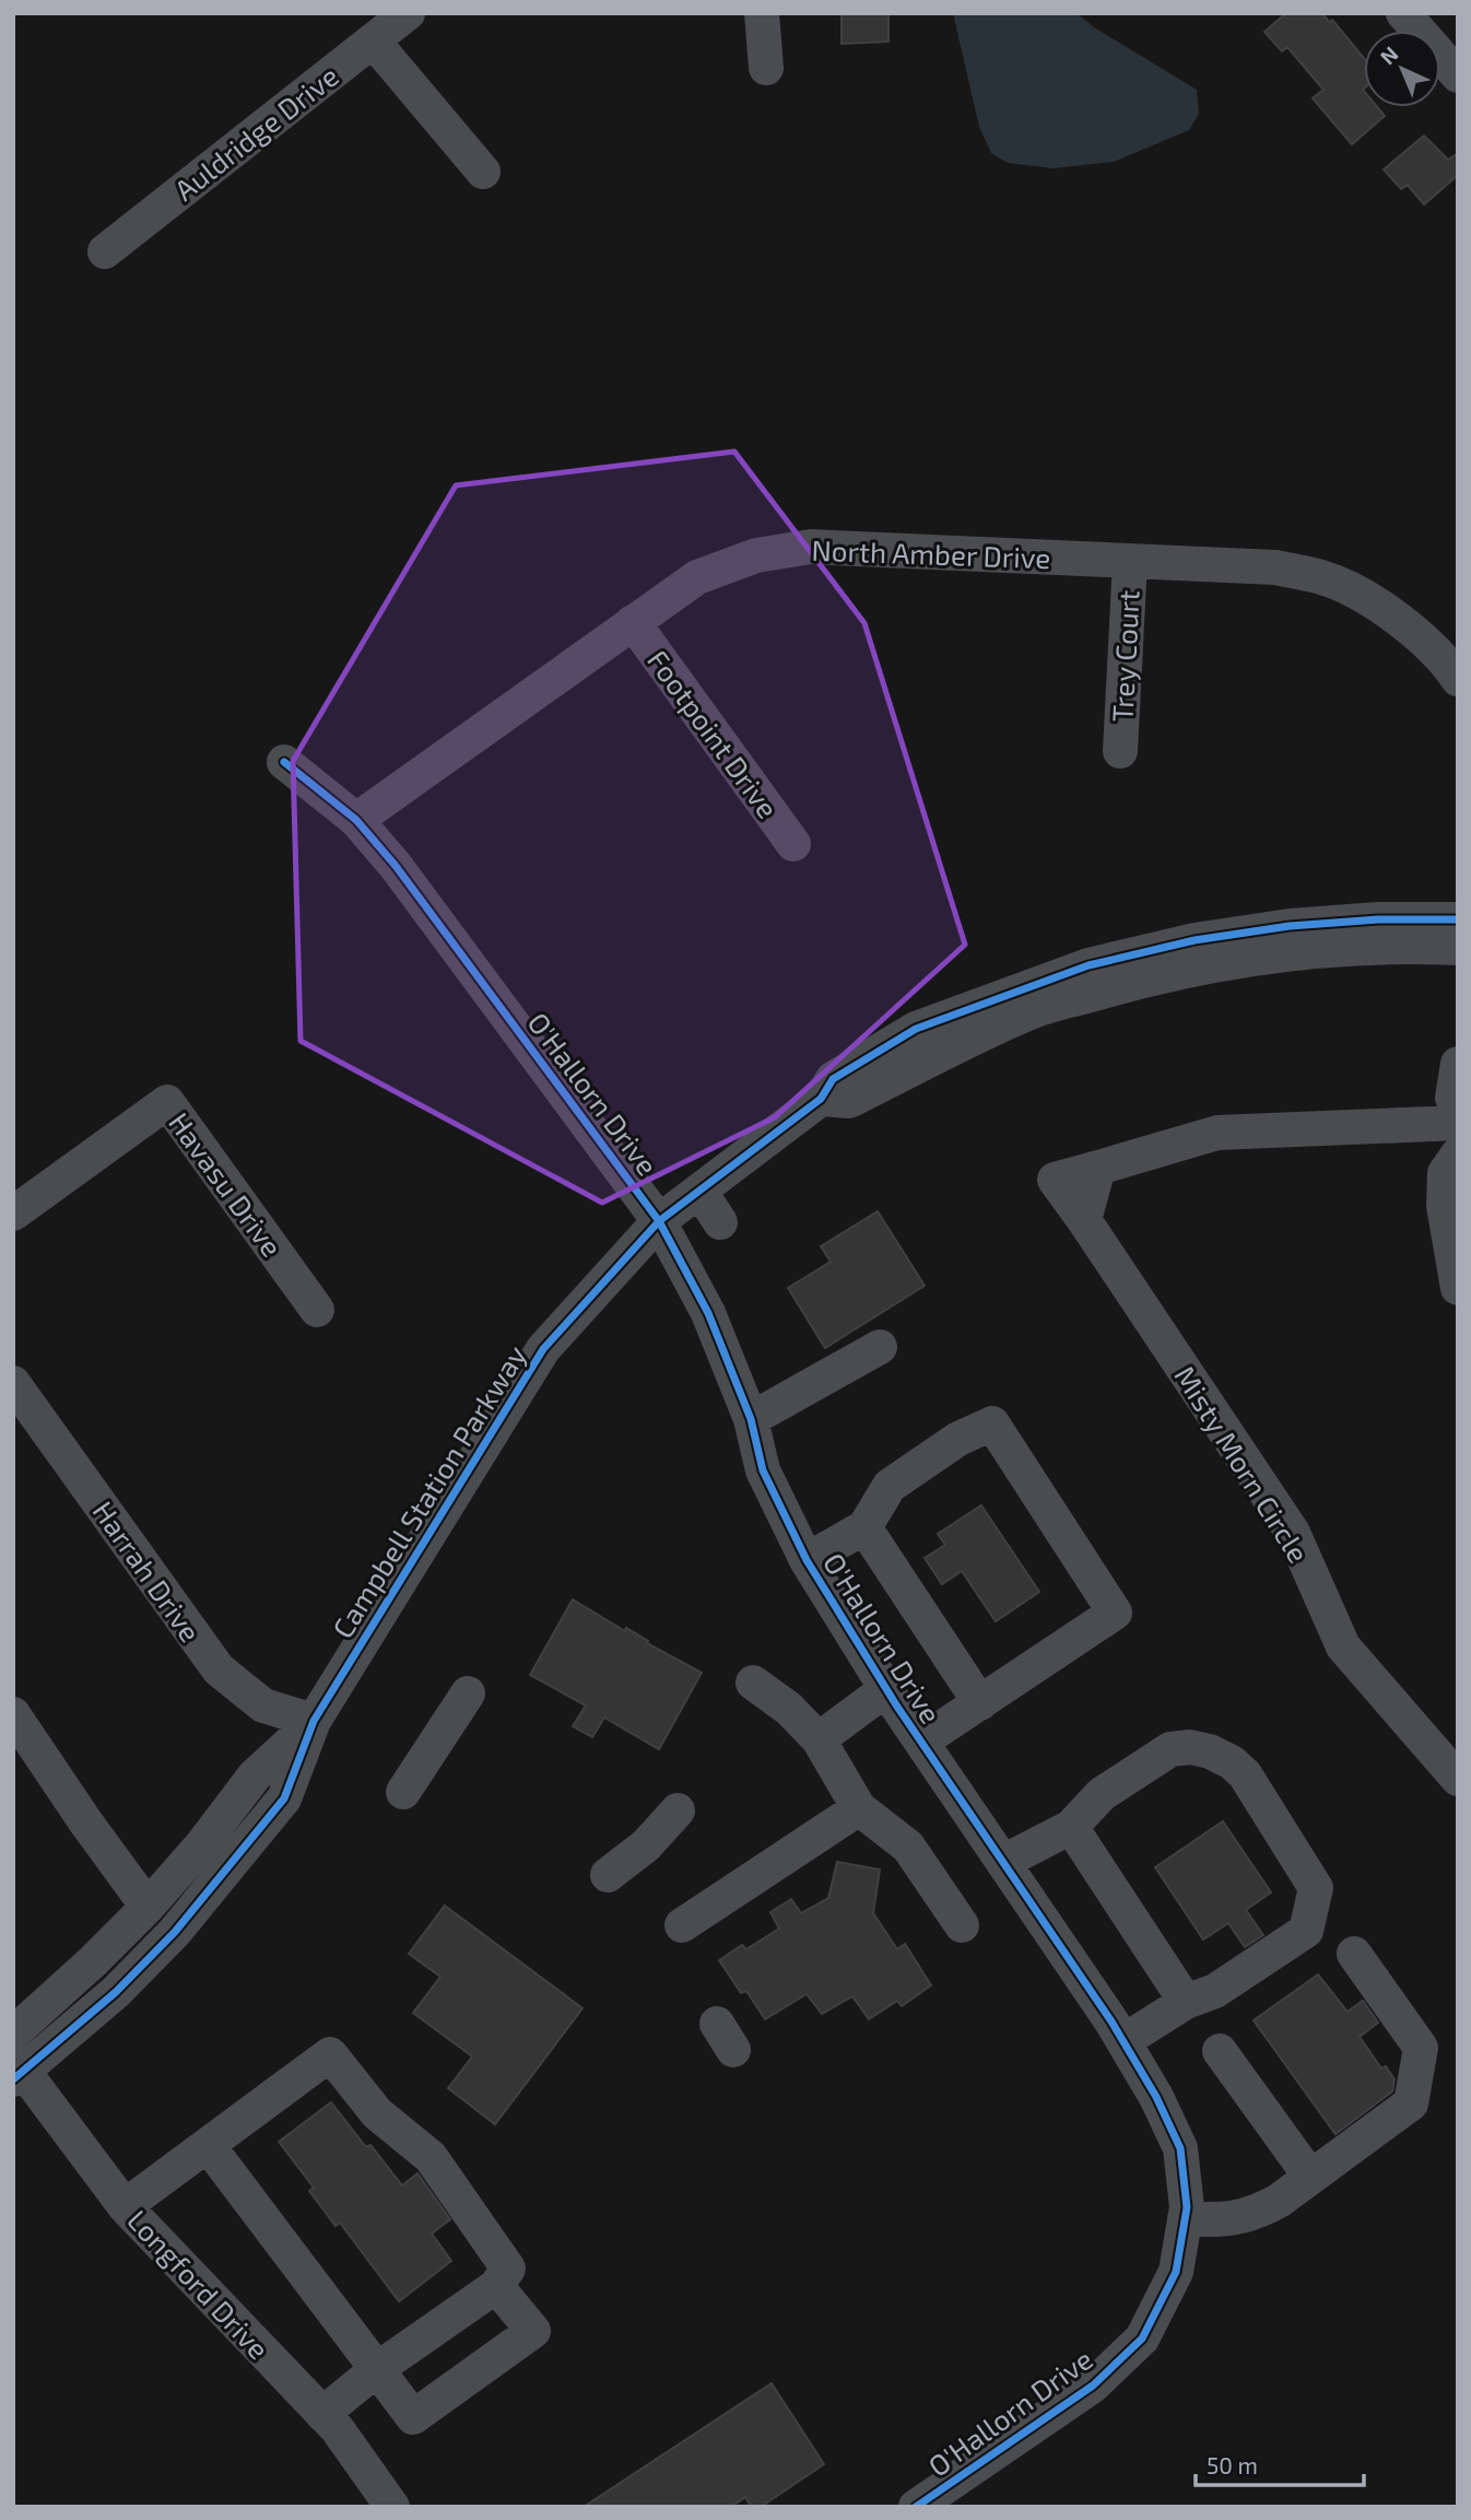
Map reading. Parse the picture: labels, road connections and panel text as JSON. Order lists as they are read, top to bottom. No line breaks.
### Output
{"streets":{"street":["Auldridge Drive","North Amber Drive","Trey Court","Footpoint Drive","O'Hallorn Drive","Havasu Drive","Misty Morn Circle","Campbell Station Parkway","Harrah Drive","Longford Drive"]},"crossings":[["North Amber Drive","Trey Court"],["North Amber Drive","Footpoint Drive"],["North Amber Drive","O'Hallorn Drive"],["O'Hallorn Drive","Campbell Station Parkway"],["Campbell Station Parkway","Harrah Drive"],["Campbell Station Parkway","Longford Drive"]],"scale_bar":"50 m","north":"top left"}
